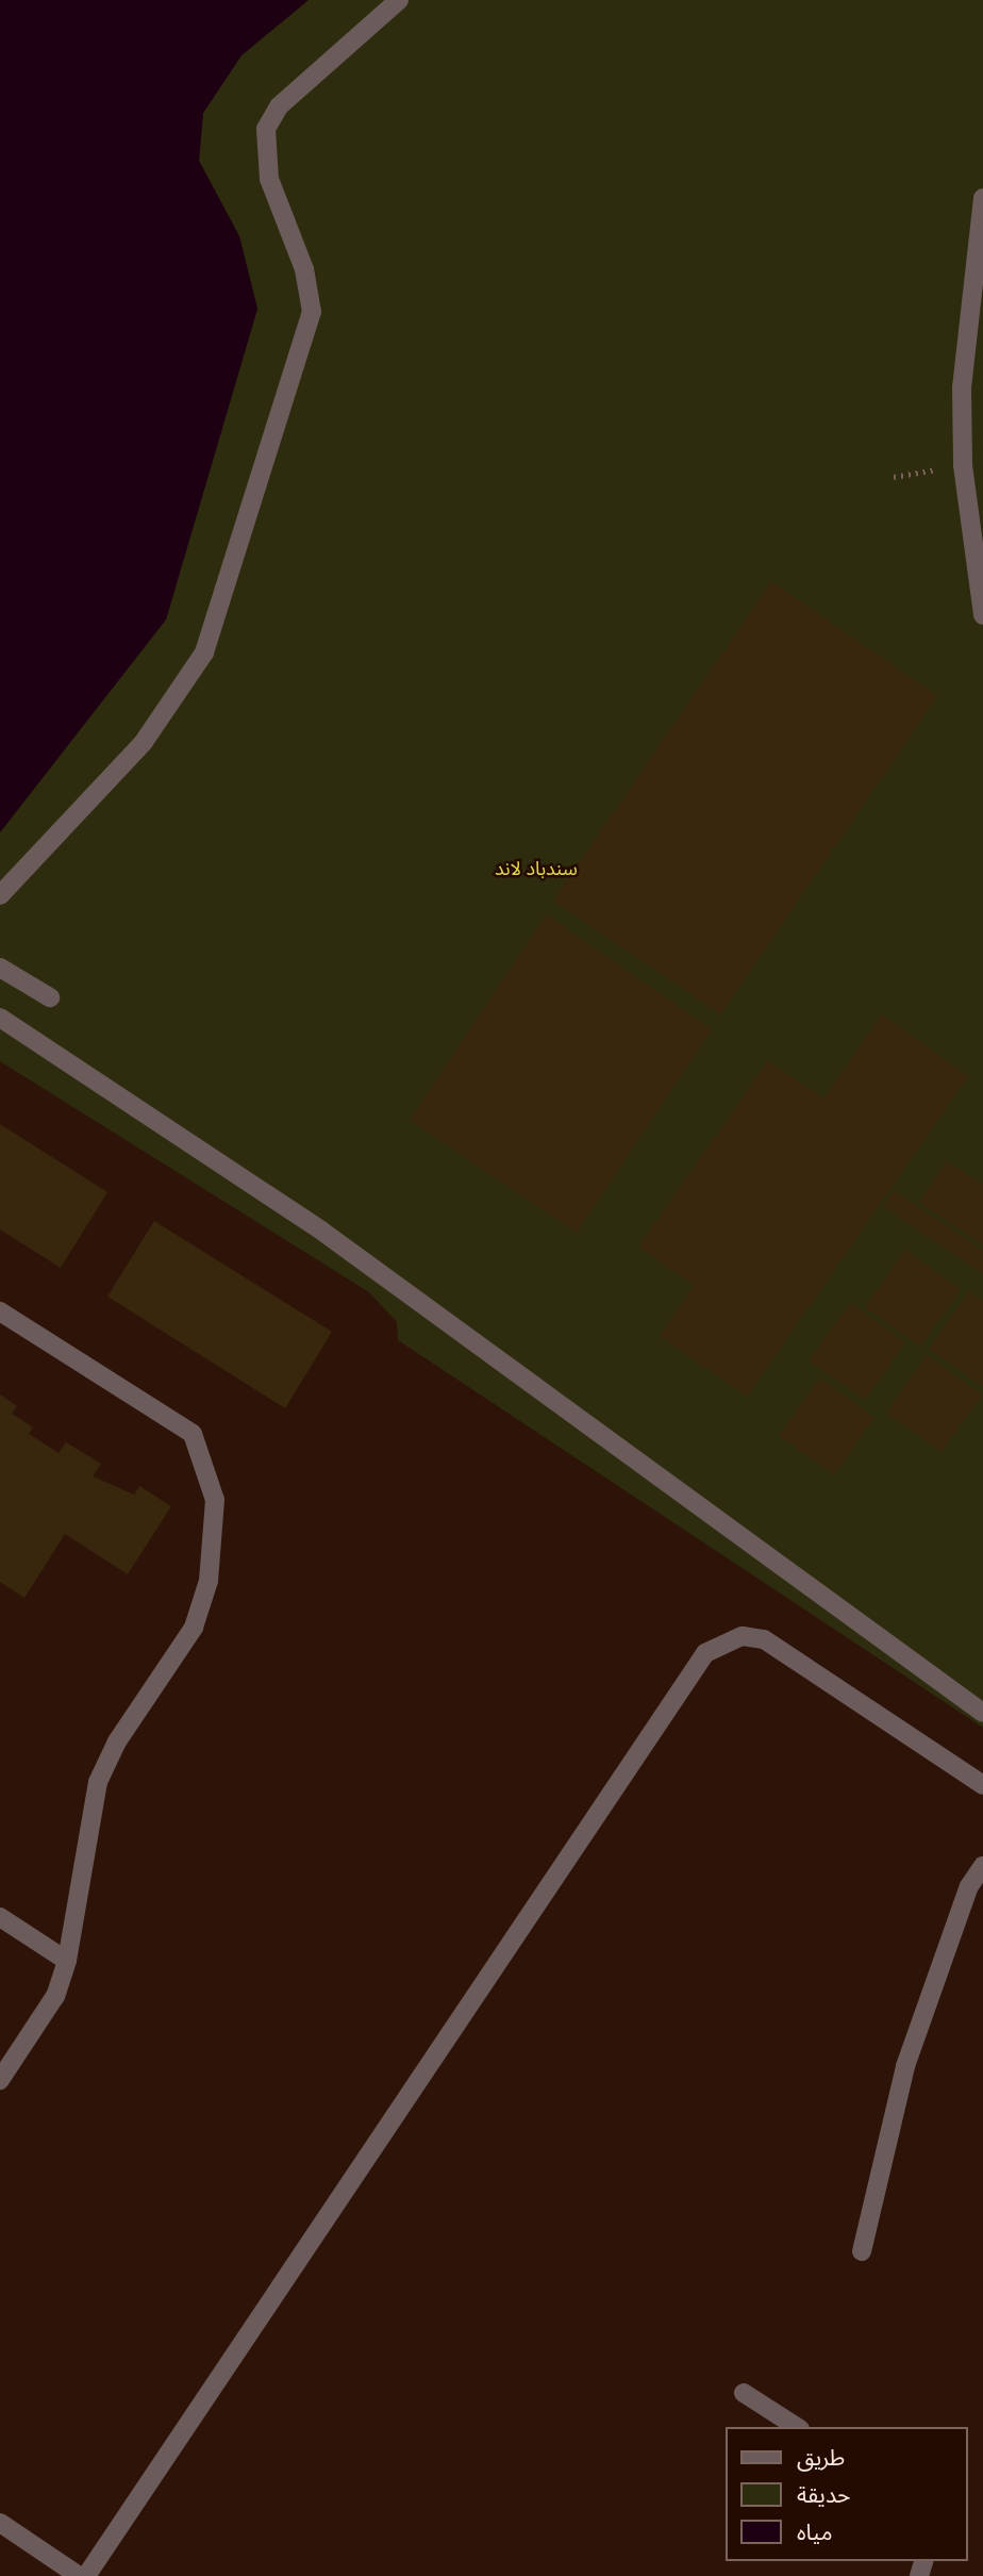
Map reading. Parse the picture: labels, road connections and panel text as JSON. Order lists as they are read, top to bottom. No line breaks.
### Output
{"parks":["سندباد لاند"],"legend":["طريق","حديقة","مياه"]}
